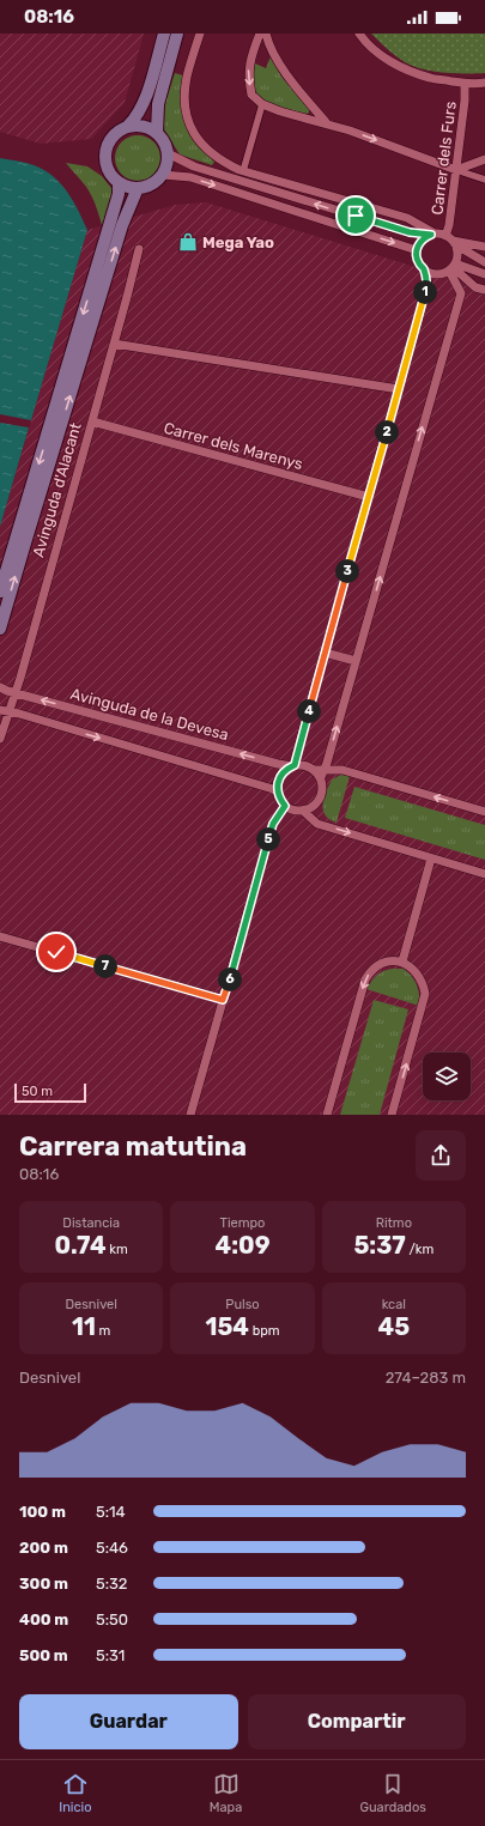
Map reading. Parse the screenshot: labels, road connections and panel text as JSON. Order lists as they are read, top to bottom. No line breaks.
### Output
{"streets":{"main road":["Avinguda d'Alacant"],"street":["Carrer dels Furs","Carrer dels Marenys","Avinguda de la Devesa"]},"crossings":[["Carrer dels Marenys","Avinguda d'Alacant"],["Avinguda d'Alacant","Avinguda de la Devesa"]],"places":{"shop":["Mega Yao"]},"scale_bar":"50 m","page":{"status":"08:16","pins":["1","2","3","4","5","7","6"],"scale":"50 m","heading":["Carrera matutina","08:16"],"stats":[["Distancia","0.74 km"],["Tiempo","4:09"],["Ritmo","5:37 /km"],["Desnivel","11 m"],["Pulso","154 bpm"],["kcal","45"]],"chart":["Desnivel","274–283 m"],"list":[{"name":"100 m","note":"5:14"},{"name":"200 m","note":"5:46"},{"name":"300 m","note":"5:32"},{"name":"400 m","note":"5:50"},{"name":"500 m","note":"5:31"}],"buttons":["Guardar","Compartir"],"tabs":["Inicio","Mapa","Guardados"]}}
